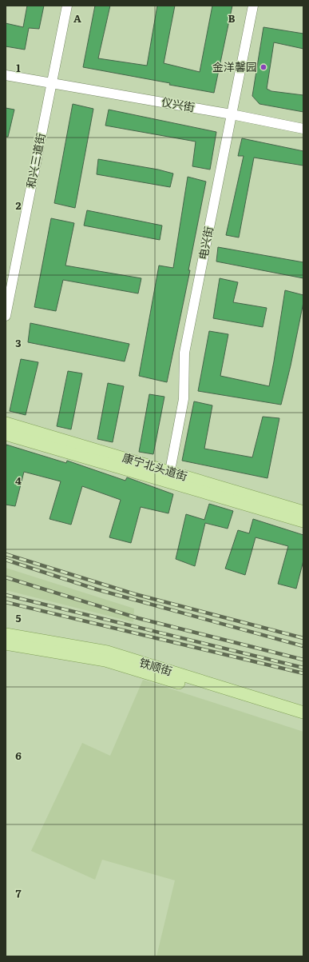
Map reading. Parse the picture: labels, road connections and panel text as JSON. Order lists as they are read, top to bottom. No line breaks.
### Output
{"streets":{"main road":["康宁北头道街","铁顺街"],"street":["仪兴街","和兴三道街","电兴街"]},"crossings":[["仪兴街","和兴三道街"],["仪兴街","电兴街"],["电兴街","康宁北头道街"]],"places":["金洋馨园"],"grid":{"columns":["A","B"],"rows":["1","2","3","4","5","6","7"]}}
